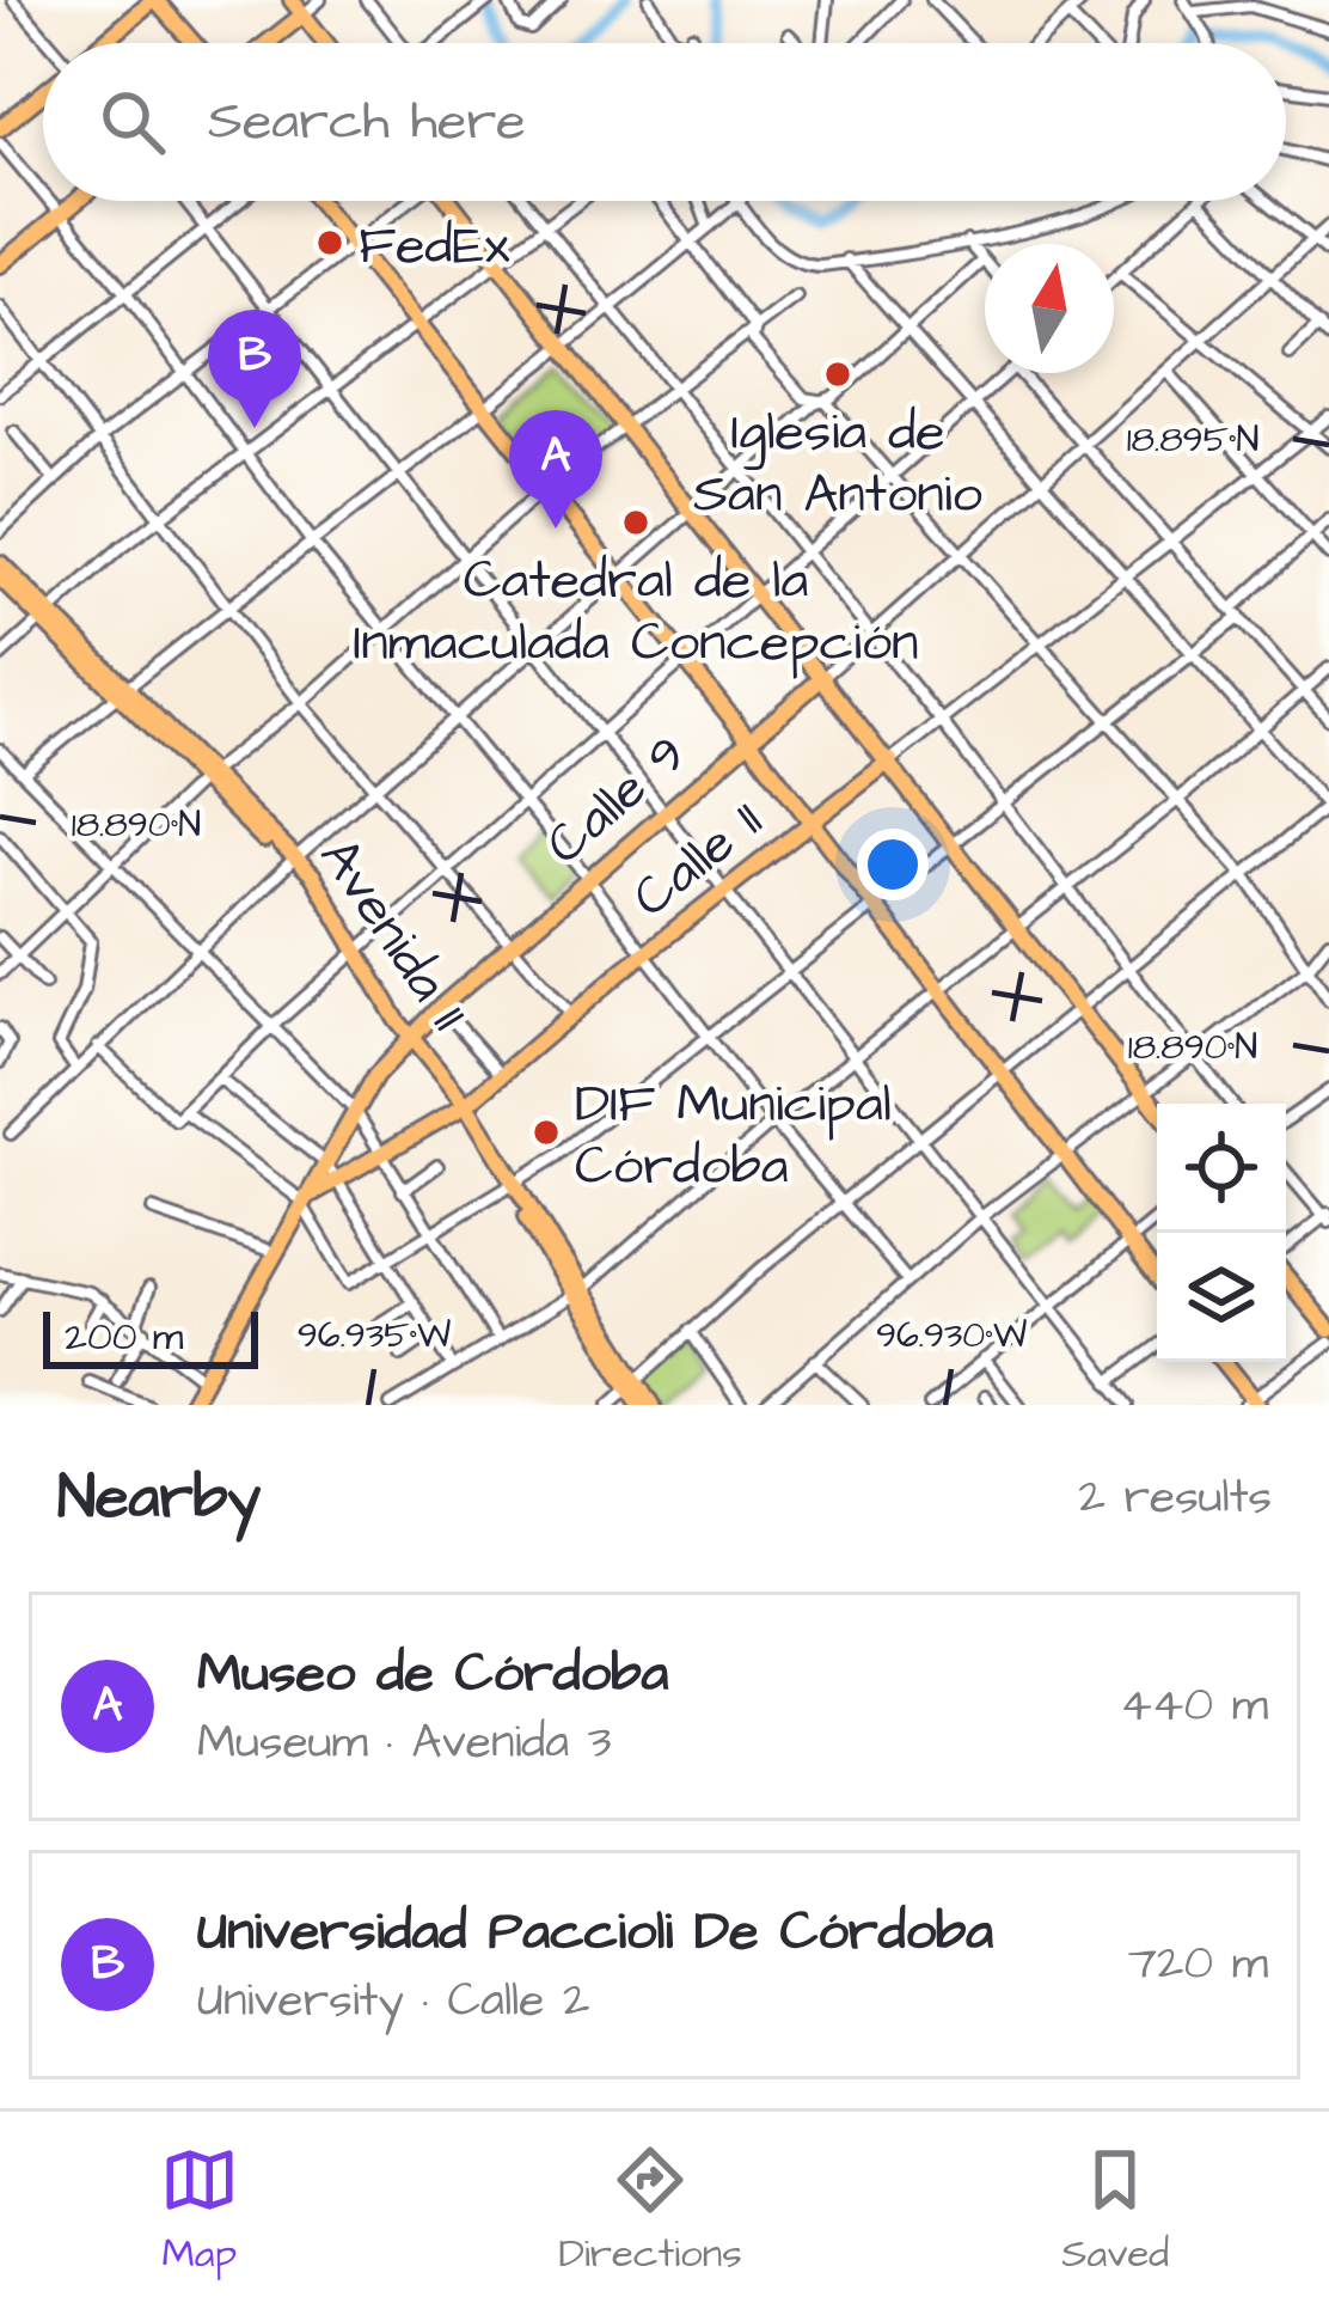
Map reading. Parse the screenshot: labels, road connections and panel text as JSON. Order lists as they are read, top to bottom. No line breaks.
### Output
{"streets":{"main road":["Calle 9","Calle 11","Avenida 11"]},"crossings":[["Calle 9","Calle 11"],["Calle 9","Avenida 11"],["Calle 11","Avenida 11"]],"places":["FedEx","Iglesia de San Antonio","Catedral de la Inmaculada Concepción","DIF Municipal Córdoba"],"scale_bar":"200 m","north":"top","page":{"search":"Search here","pins":["B","A"],"scale":"200 m","heading":["Nearby","2 results"],"list":[{"mark":"A","name":"Museo de Córdoba","note":"Museum · Avenida 3","value":"440 m"},{"mark":"B","name":"Universidad Paccioli De Córdoba","note":"University · Calle 2","value":"720 m"}],"nav":["Map","Directions","Saved"]},"coordinates":["18.895°N","18.890°N","96.935°W","96.930°W"]}
